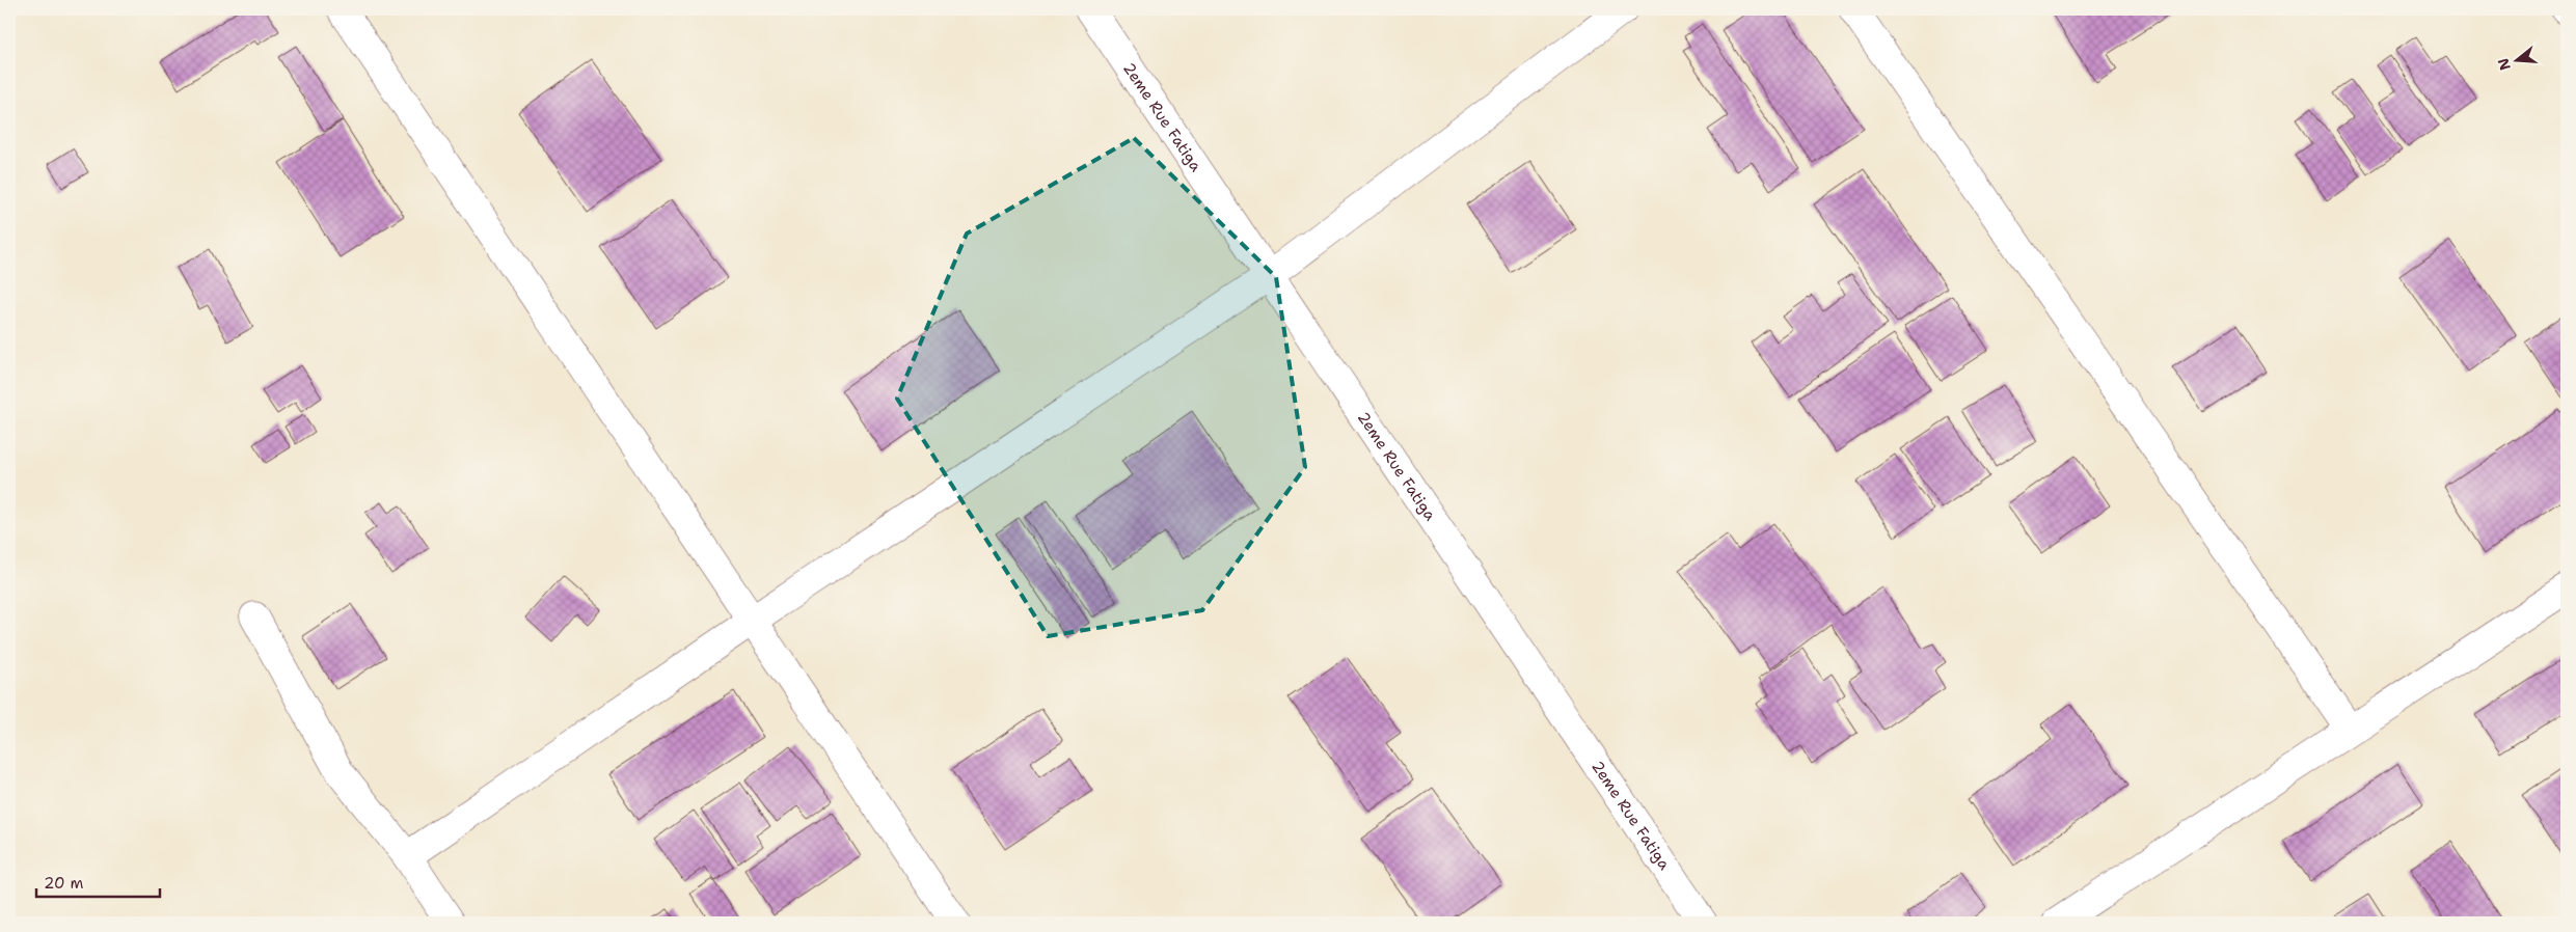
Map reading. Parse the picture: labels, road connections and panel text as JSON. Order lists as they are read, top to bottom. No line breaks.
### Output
{"streets":{"street":["2eme Rue Fatiga"]},"scale_bar":"20 m","north":"left"}
